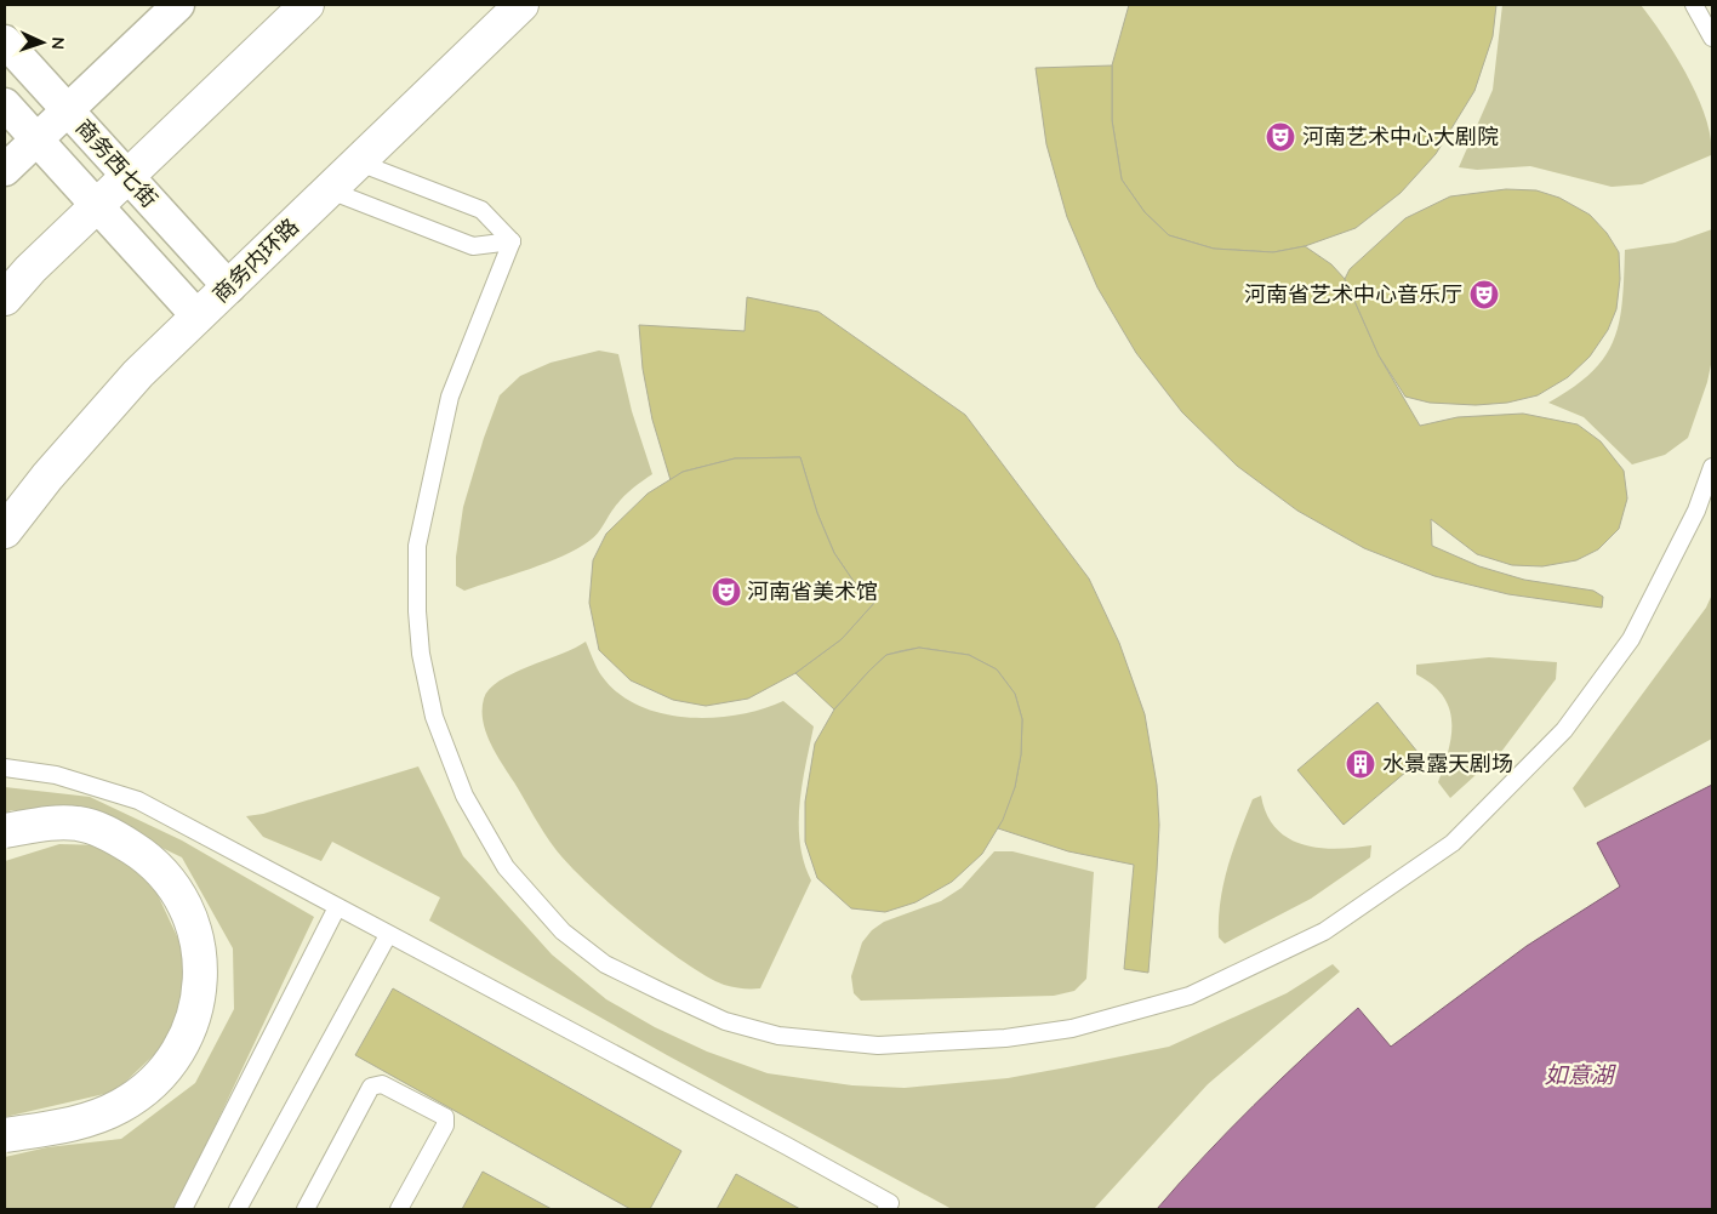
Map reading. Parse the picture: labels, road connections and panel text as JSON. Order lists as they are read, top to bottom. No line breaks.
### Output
{"streets":{"street":["商务西七街","商务内环路"]},"crossings":[["商务西七街","商务内环路"]],"water":["如意湖"],"places":{"theatre":["河南艺术中心大剧院","河南省艺术中心音乐厅","河南省美术馆"],"building":["水景露天剧场"]},"north":"right"}
